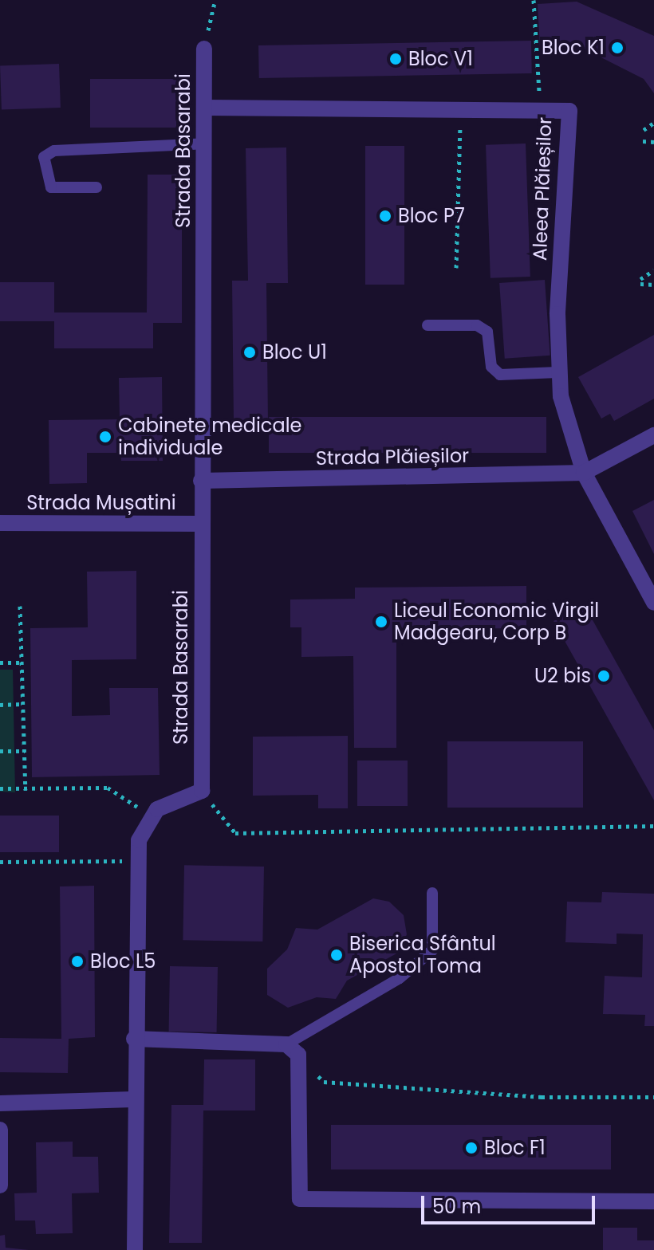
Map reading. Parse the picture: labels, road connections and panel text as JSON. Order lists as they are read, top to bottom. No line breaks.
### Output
{"streets":{"street":["Strada Basarabi","Aleea Plăieșilor","Strada Plăieșilor","Strada Mușatini"]},"crossings":[["Strada Basarabi","Aleea Plăieșilor"],["Strada Basarabi","Strada Plăieșilor"],["Strada Basarabi","Strada Mușatini"],["Aleea Plăieșilor","Strada Plăieșilor"]],"places":["Bloc K1","Bloc V1","Bloc P7","Bloc U1","Cabinete medicale individuale","Liceul Economic Virgil Madgearu, Corp B","U2 bis","Biserica Sfântul Apostol Toma","Bloc L5","Bloc F1"],"scale_bar":"50 m"}
